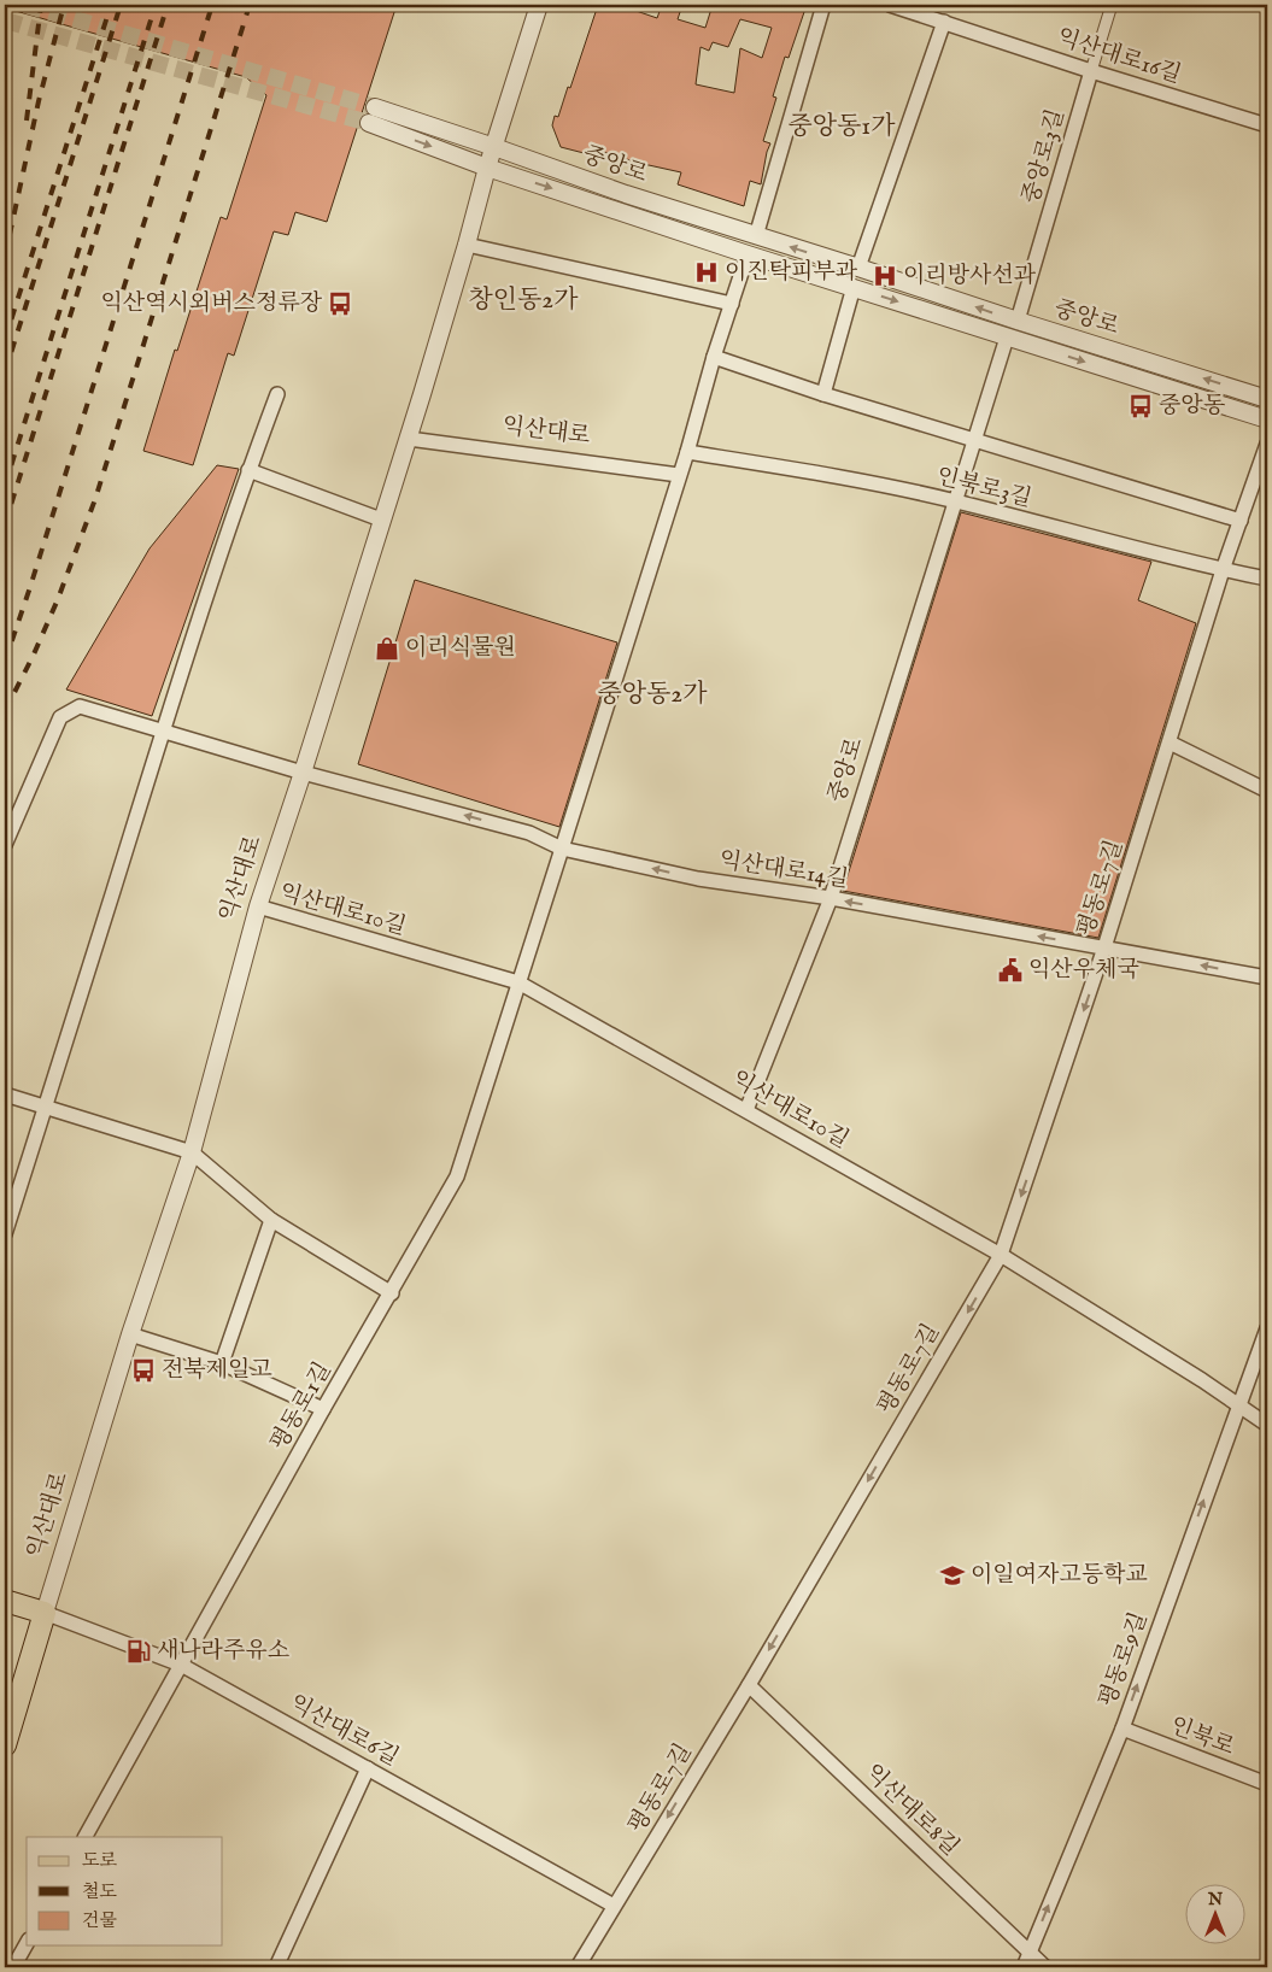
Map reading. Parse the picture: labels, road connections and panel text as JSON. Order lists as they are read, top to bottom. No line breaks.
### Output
{"streets":{"main road":["익산대로"],"street":["익산대로16길","중앙로3길","중앙로","인북로3길","익산대로14길","평동로7길","익산대로10길","평동로1길","평동로9길","익산대로6길","인북로","익산대로8길"]},"crossings":[["익산대로16길","중앙로3길"],["중앙로3길","중앙로"],["중앙로","익산대로"],["중앙로","인북로3길"],["중앙로","익산대로14길"],["중앙로","익산대로10길"],["익산대로","익산대로14길"],["익산대로","익산대로10길"],["익산대로","익산대로6길"],["인북로3길","평동로7길"],["익산대로14길","평동로7길"],["평동로7길","익산대로10길"],["평동로7길","익산대로6길"],["평동로7길","익산대로8길"],["익산대로10길","평동로1길"],["익산대로10길","평동로9길"],["평동로1길","익산대로6길"],["평동로9길","인북로"],["평동로9길","익산대로8길"]],"one_way":["익산대로14길","평동로7길","평동로9길"],"districts":["중앙동1가","창인동2가","중앙동2가"],"places":{"hospital":["이진탁피부과","이리방사선과"],"bus stop":["익산역시외버스정류장","중앙동","전북제일고"],"shop":["이리식물원"],"public building":["익산우체국"],"school or university":["이일여자고등학교"],"fuel station":["새나라주유소"]},"legend":["도로","철도","건물"],"north":"top"}
